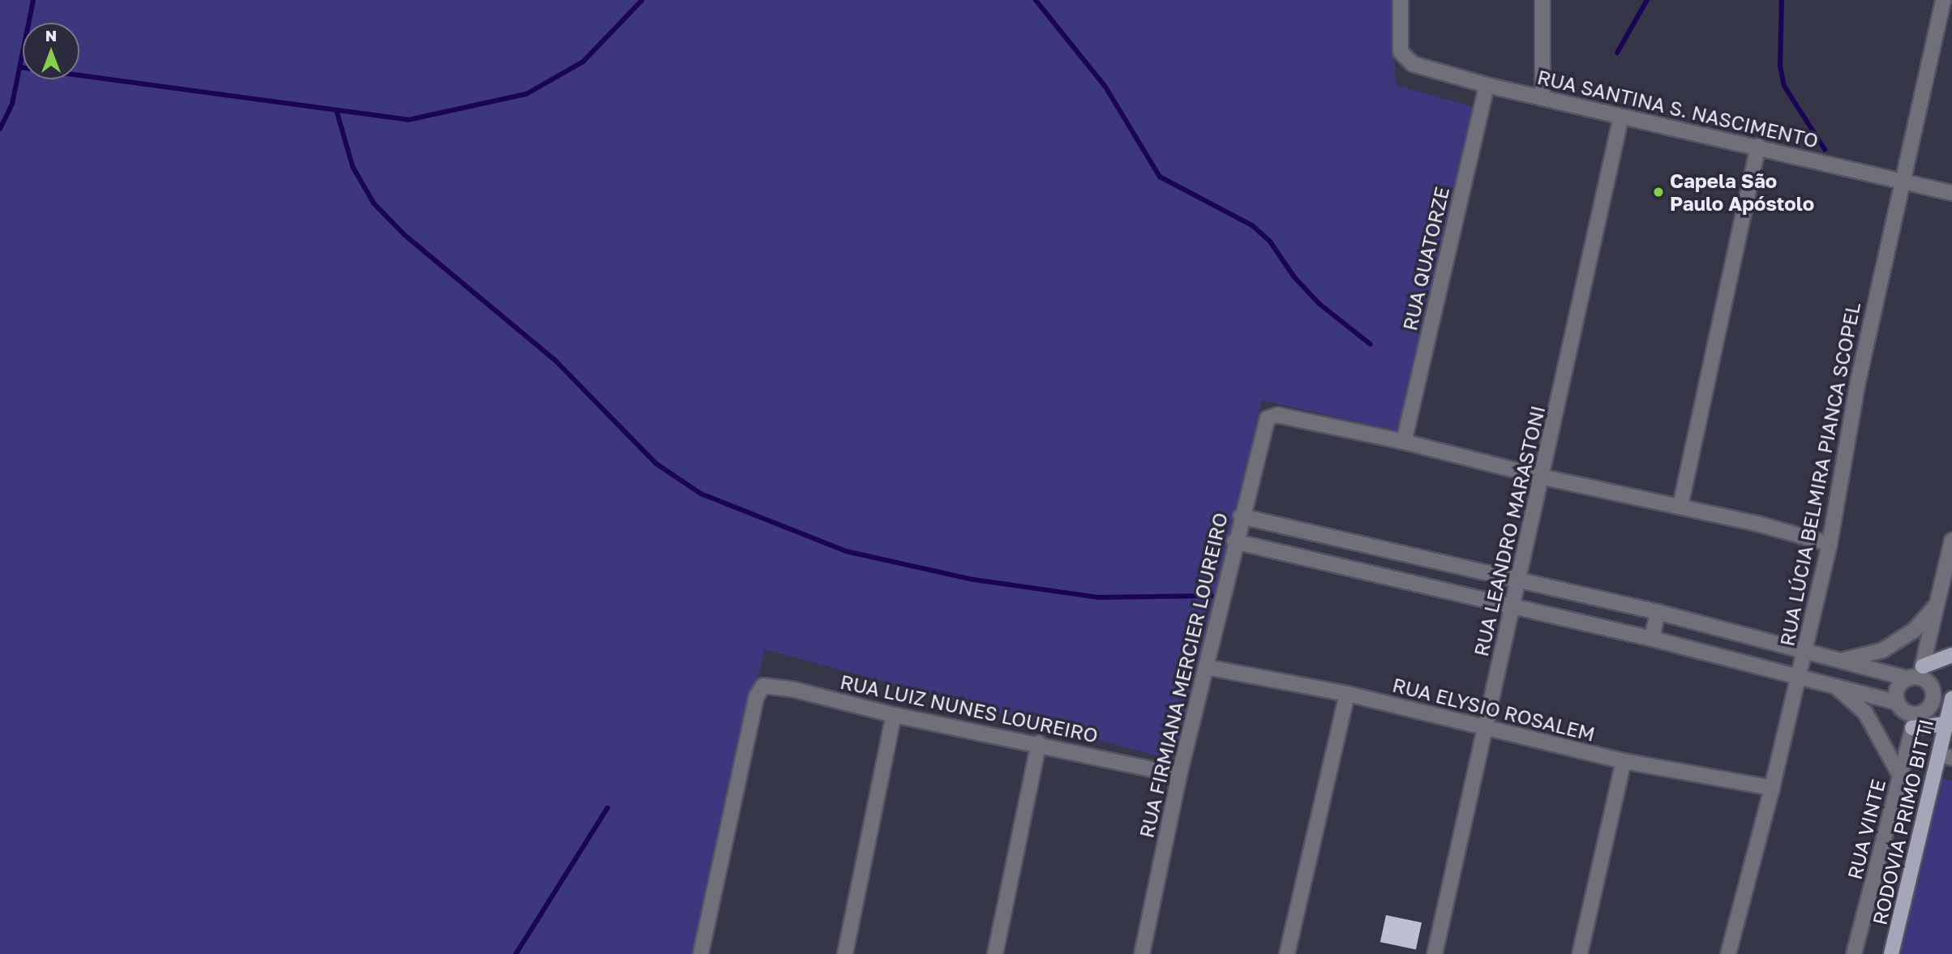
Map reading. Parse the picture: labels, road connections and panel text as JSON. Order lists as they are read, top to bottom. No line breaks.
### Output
{"streets":{"main road":["RODOVIA PRIMO BITTI"],"street":["RUA SANTINA S. NASCIMENTO","RUA QUATORZE","RUA LÚCIA BELMIRA PIANCA SCOPEL","RUA LEANDRO MARASTONI","RUA FIRMIANA MERCIER LOUREIRO","RUA LUIZ NUNES LOUREIRO","RUA ELYSIO ROSALEM","RUA VINTE"]},"crossings":[["RUA SANTINA S. NASCIMENTO","RUA QUATORZE"],["RUA SANTINA S. NASCIMENTO","RUA LÚCIA BELMIRA PIANCA SCOPEL"],["RUA SANTINA S. NASCIMENTO","RUA LEANDRO MARASTONI"],["RUA QUATORZE","RUA FIRMIANA MERCIER LOUREIRO"],["RUA LÚCIA BELMIRA PIANCA SCOPEL","RUA ELYSIO ROSALEM"],["RUA LEANDRO MARASTONI","RUA ELYSIO ROSALEM"],["RUA FIRMIANA MERCIER LOUREIRO","RUA LUIZ NUNES LOUREIRO"],["RUA FIRMIANA MERCIER LOUREIRO","RUA ELYSIO ROSALEM"]],"places":["Capela São Paulo Apóstolo"],"north":"top"}
